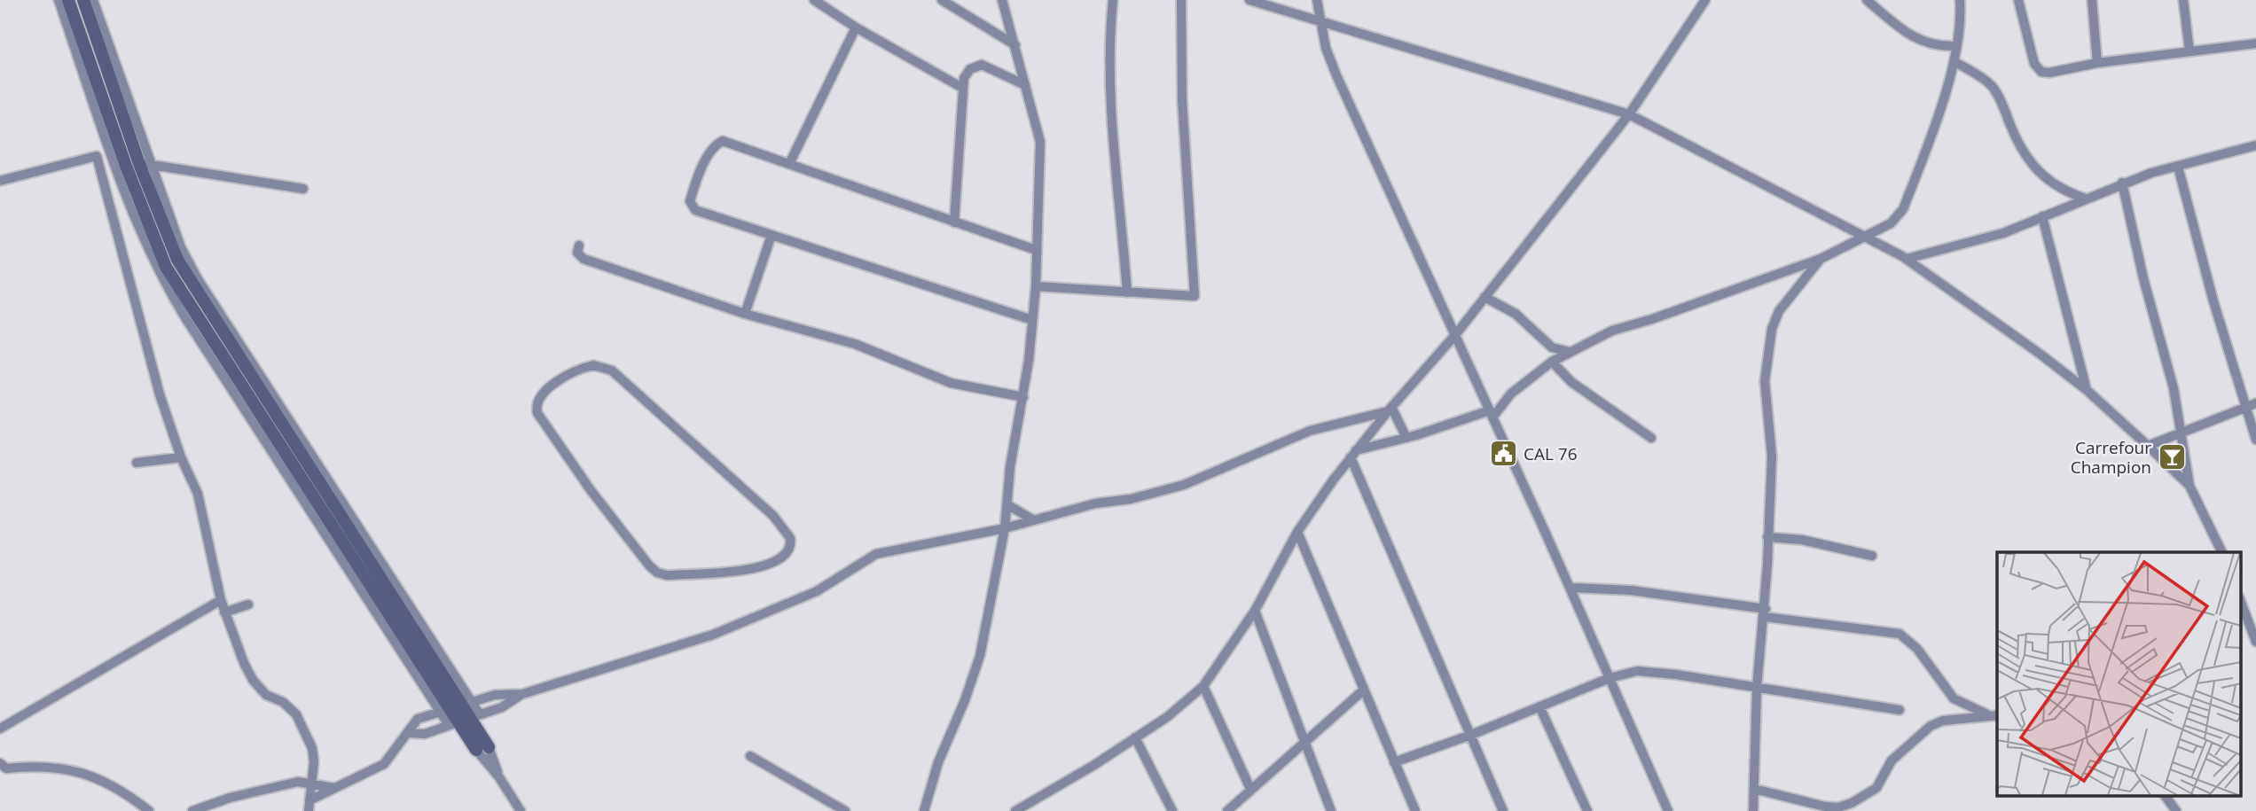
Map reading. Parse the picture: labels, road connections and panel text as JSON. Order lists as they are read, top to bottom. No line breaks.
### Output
{"places":{"public building":["CAL 76"],"bar":["Carrefour Champion"]}}
